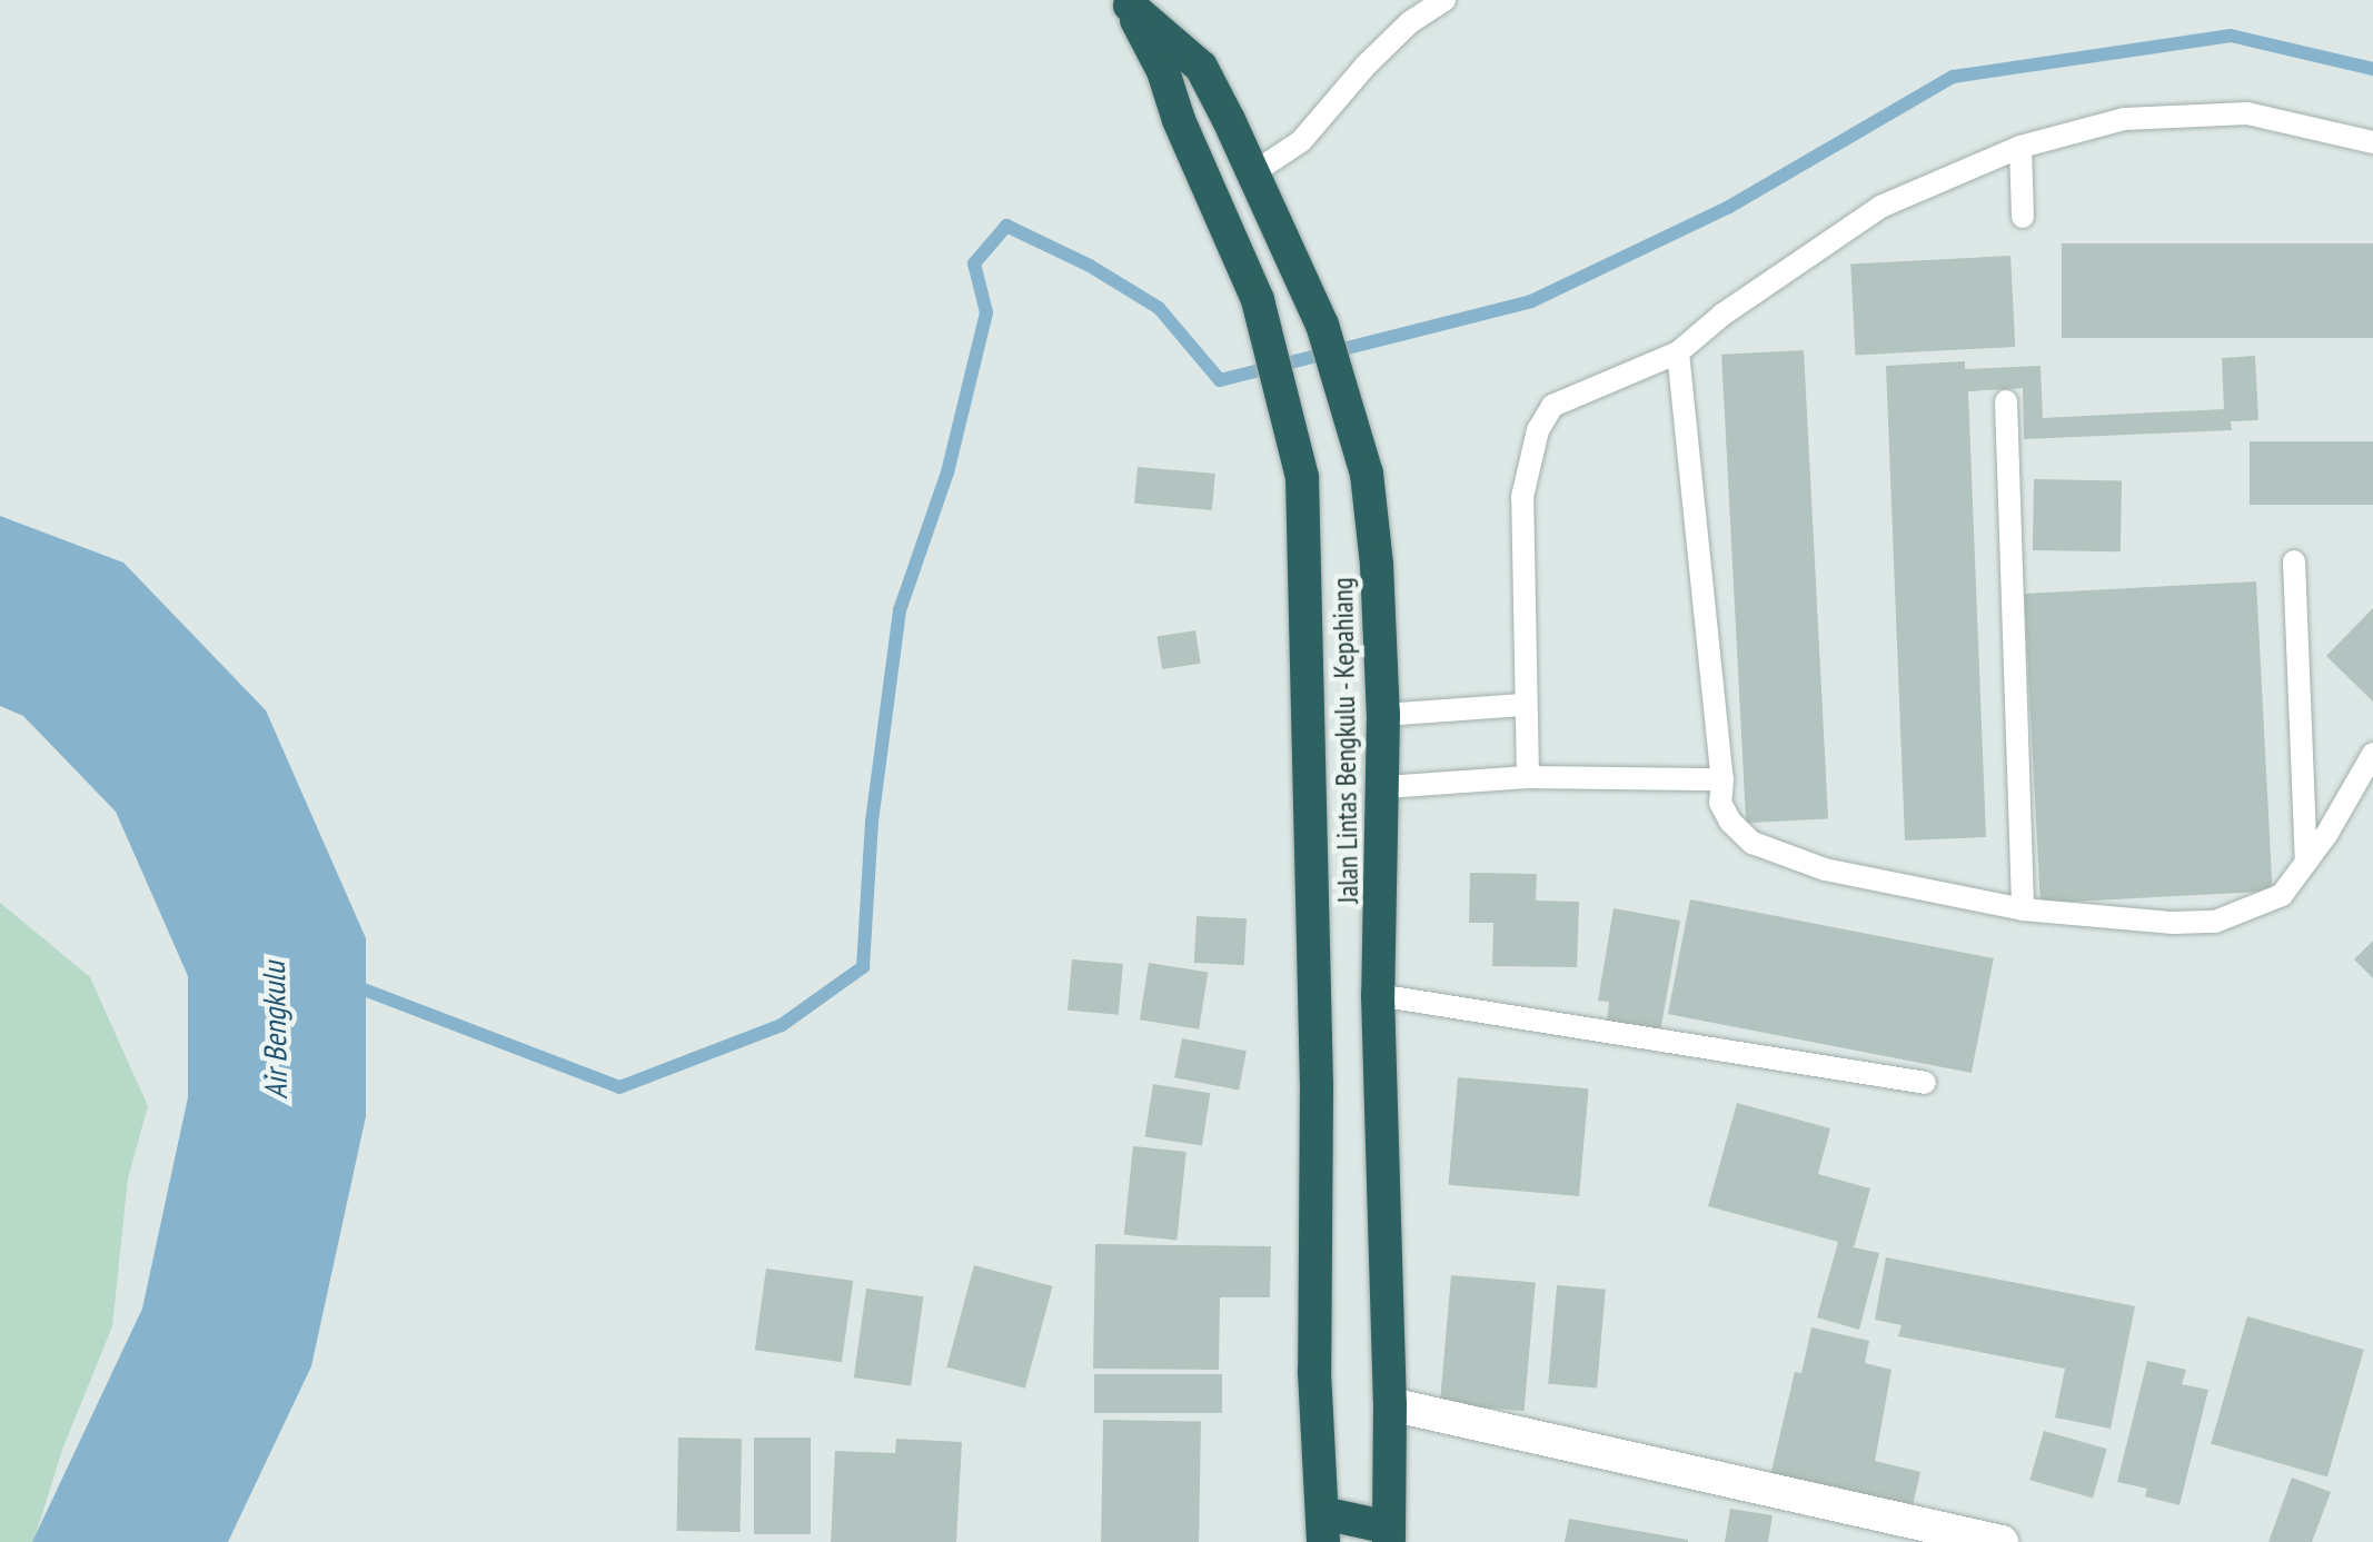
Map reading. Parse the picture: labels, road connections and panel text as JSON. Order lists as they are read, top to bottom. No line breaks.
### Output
{"streets":{"highway":["Jalan Lintas Bengkulu - Kepahiang"]},"water":["Air Bengkulu"]}
